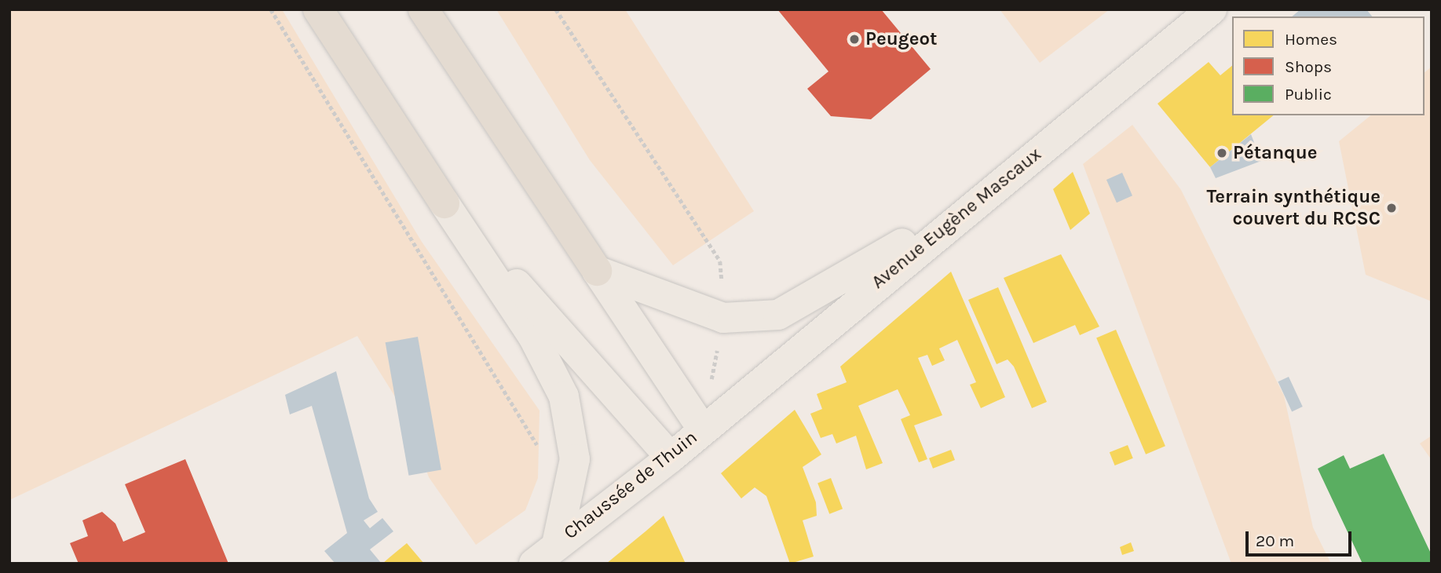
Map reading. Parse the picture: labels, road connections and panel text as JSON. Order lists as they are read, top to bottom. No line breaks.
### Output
{"streets":{"main road":["Avenue Eugène Mascaux","Chaussée de Thuin"]},"crossings":[["Avenue Eugène Mascaux","Chaussée de Thuin"]],"places":["Peugeot","Pétanque","Terrain synthétique couvert du RCSC"],"legend":["Homes","Shops","Public"],"scale_bar":"20 m"}
